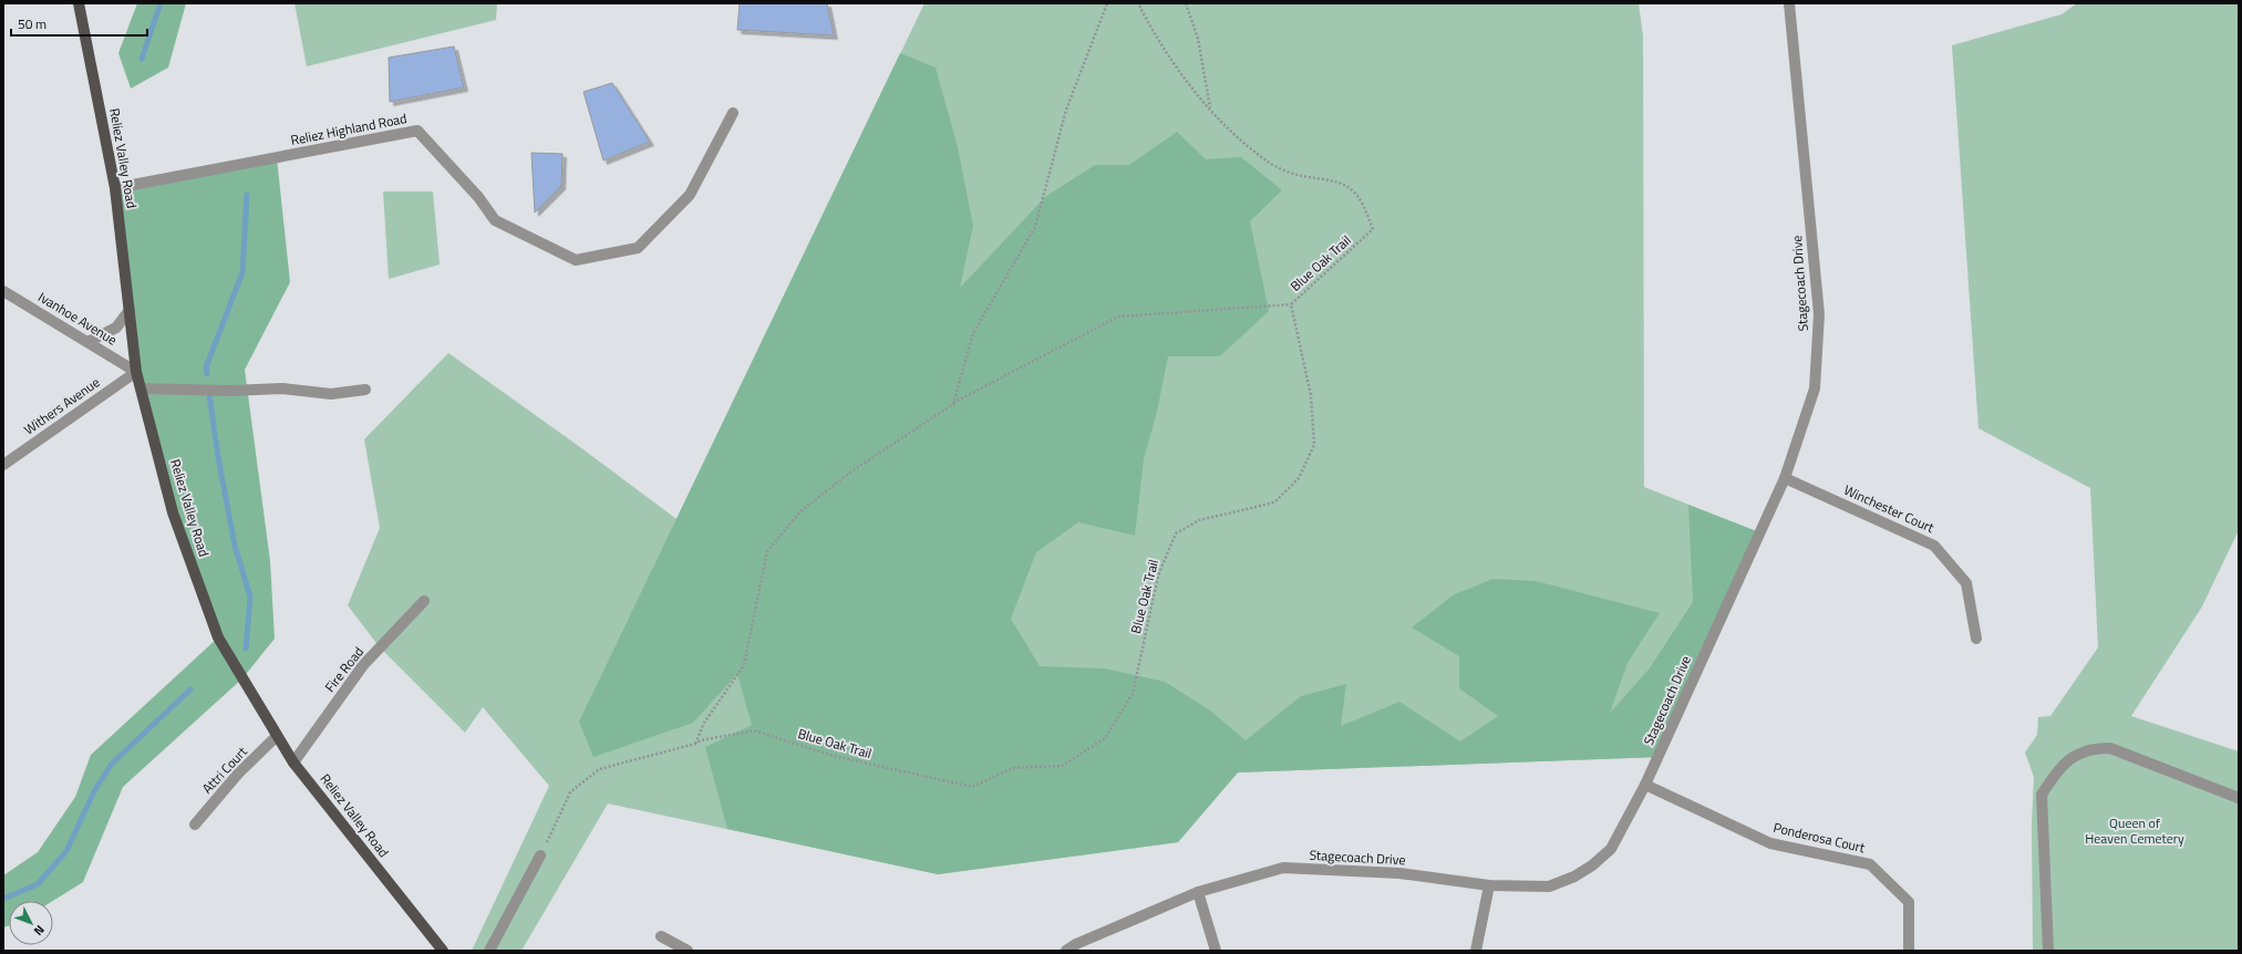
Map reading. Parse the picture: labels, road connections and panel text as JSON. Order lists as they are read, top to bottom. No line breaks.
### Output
{"streets":{"main road":["Reliez Valley Road"],"street":["Reliez Highland Road","Stagecoach Drive","Ivanhoe Avenue","Withers Avenue","Winchester Court","Fire Road","Attri Court","Ponderosa Court"],"path":["Blue Oak Trail"]},"crossings":[["Reliez Highland Road","Reliez Valley Road"],["Reliez Valley Road","Ivanhoe Avenue"],["Reliez Valley Road","Withers Avenue"],["Reliez Valley Road","Fire Road"],["Reliez Valley Road","Attri Court"],["Stagecoach Drive","Winchester Court"],["Stagecoach Drive","Ponderosa Court"],["Ivanhoe Avenue","Withers Avenue"]],"parks":["Queen of Heaven Cemetery"],"scale_bar":"50 m","north":"bottom right"}
